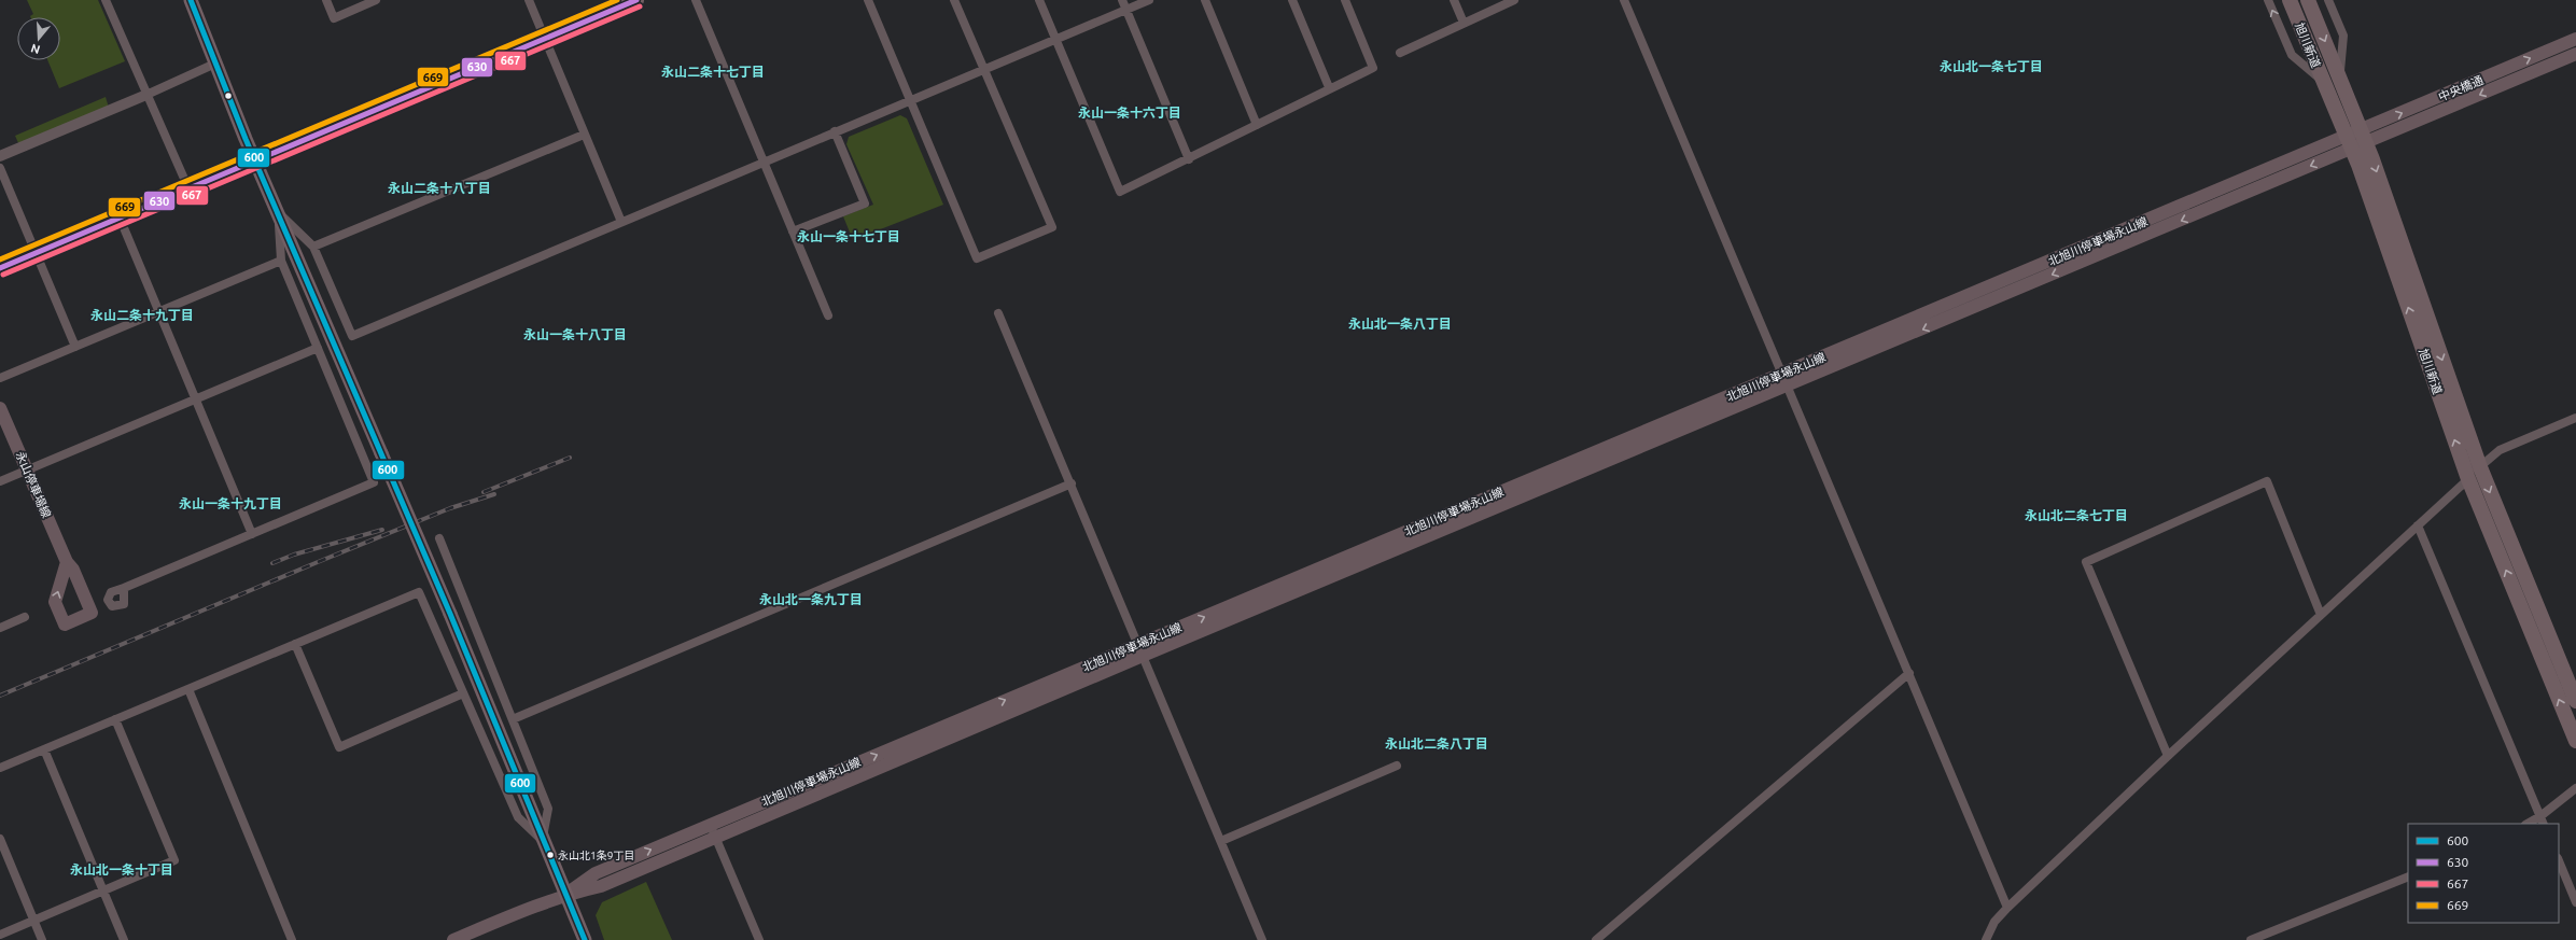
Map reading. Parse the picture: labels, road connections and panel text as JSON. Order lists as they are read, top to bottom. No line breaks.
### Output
{"streets":{"highway":["旭川新道"],"main road":["中央橋通","北旭川停車場永山線","永山停車場線"]},"crossings":[["旭川新道","中央橋通"],["旭川新道","北旭川停車場永山線"],["中央橋通","北旭川停車場永山線"]],"districts":["永山北一条七丁目","永山二条十七丁目","永山一条十六丁目","永山二条十八丁目","永山一条十七丁目","永山二条十九丁目","永山北一条八丁目","永山一条十八丁目","永山一条十九丁目","永山北二条七丁目","永山北一条九丁目","永山北二条八丁目","永山北一条十丁目"],"places":["永山北1条9丁目"],"lines":["transit line 600","transit line 630","transit line 669","transit line 667"],"legend":["600","630","667","669"],"north":"bottom"}
